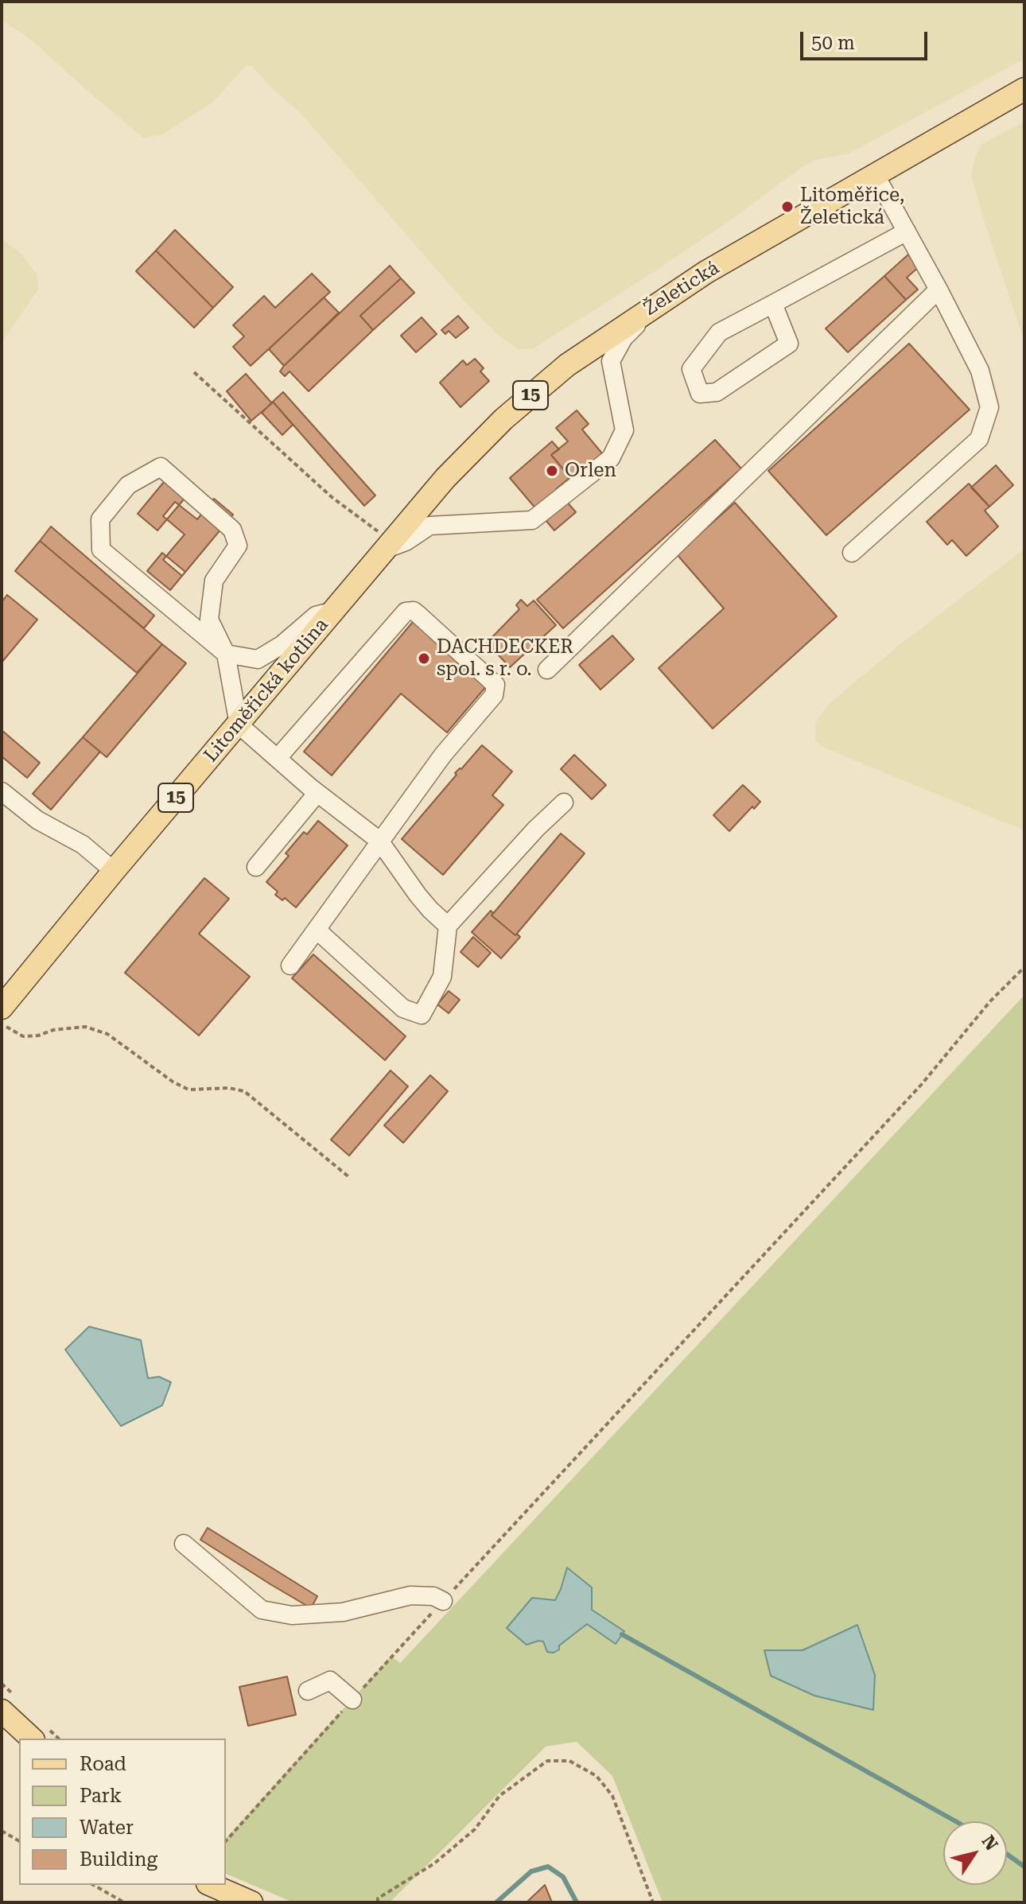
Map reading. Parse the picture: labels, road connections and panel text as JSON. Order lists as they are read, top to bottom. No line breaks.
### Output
{"streets":{"main road":["Želetická","15","Litoměřická kotlina"]},"crossings":[["Želetická","Litoměřická kotlina"]],"places":["Litoměřice, Želetická","Orlen","DACHDECKER spol. s r. o."],"legend":["Road","Park","Water","Building"],"scale_bar":"50 m","north":"top right"}
